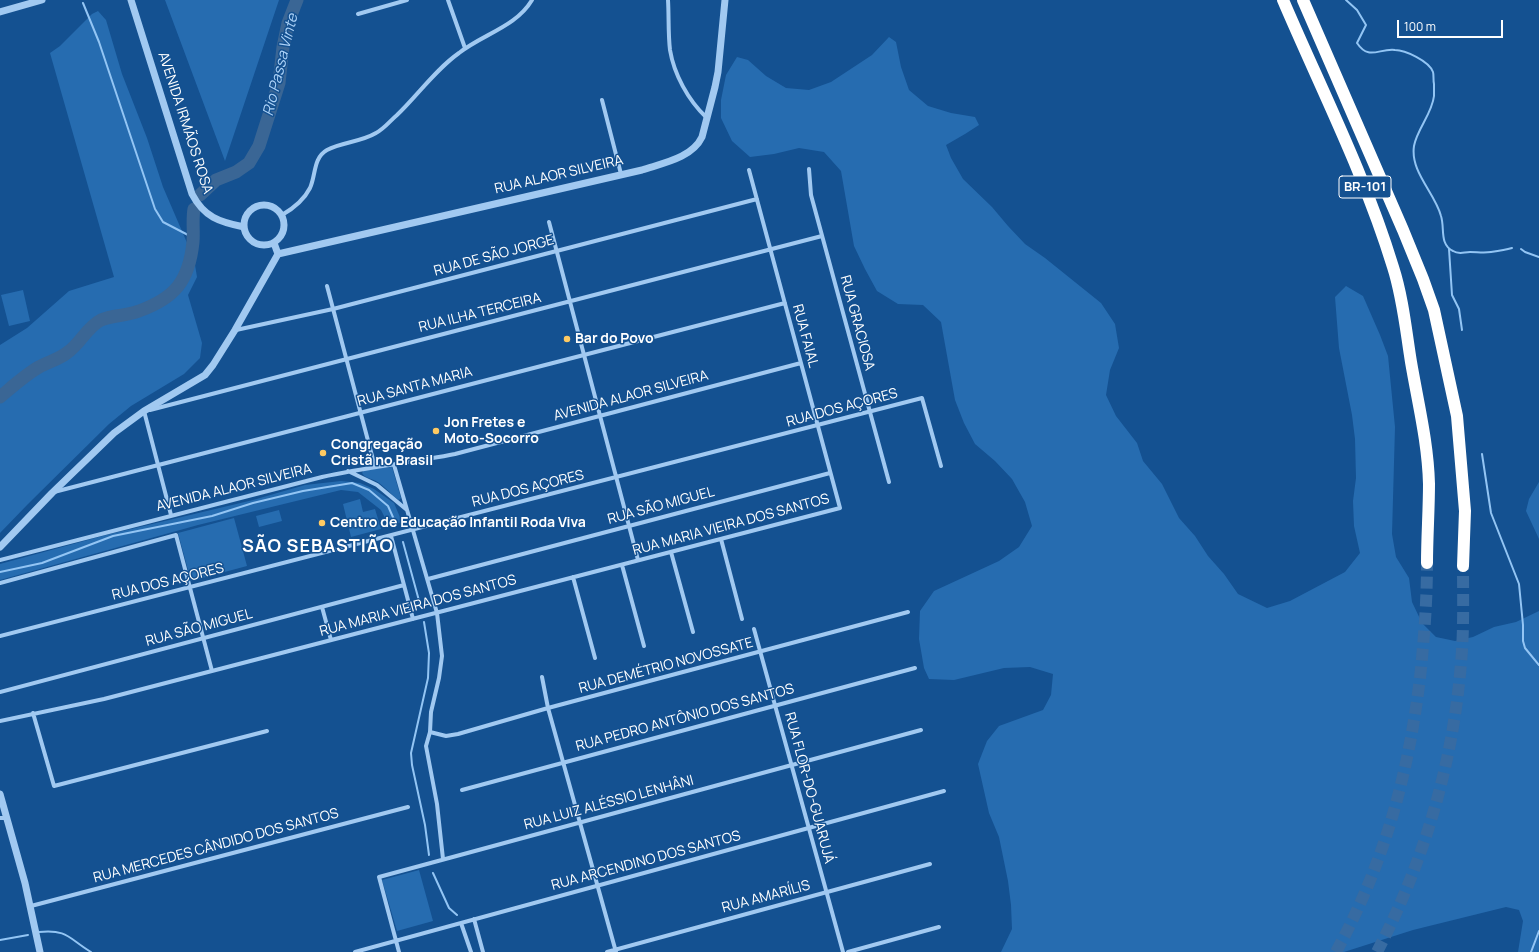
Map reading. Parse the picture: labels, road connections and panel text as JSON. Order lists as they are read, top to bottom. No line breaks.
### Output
{"streets":{"highway":["BR-101"],"street":["AVENIDA IRMÃOS ROSA","RUA ALAOR SILVEIRA","RUA DE SÃO JORGE","RUA ILHA TERCEIRA","RUA GRACIOSA","RUA FAIAL","RUA SANTA MARIA","AVENIDA ALAOR SILVEIRA","RUA DOS AÇORES","RUA SÃO MIGUEL","RUA MARIA VIEIRA DOS SANTOS","RUA DEMÉTRIO NOVOSSATE","RUA PEDRO ANTÔNIO DOS SANTOS","RUA FLOR-DO-GUARUJÁ","RUA LUIZ ALÉSSIO LENHÂNI","RUA MERCEDES CÂNDIDO DOS SANTOS","RUA ARCENDINO DOS SANTOS","RUA AMARÍLIS"]},"crossings":[["RUA DE SÃO JORGE","RUA FAIAL"],["RUA ILHA TERCEIRA","RUA GRACIOSA"],["RUA ILHA TERCEIRA","RUA FAIAL"],["RUA GRACIOSA","RUA DOS AÇORES"],["RUA FAIAL","RUA SANTA MARIA"],["RUA FAIAL","AVENIDA ALAOR SILVEIRA"],["RUA FAIAL","RUA DOS AÇORES"],["RUA FAIAL","RUA SÃO MIGUEL"],["RUA FAIAL","RUA MARIA VIEIRA DOS SANTOS"],["RUA DEMÉTRIO NOVOSSATE","RUA FLOR-DO-GUARUJÁ"],["RUA PEDRO ANTÔNIO DOS SANTOS","RUA FLOR-DO-GUARUJÁ"],["RUA FLOR-DO-GUARUJÁ","RUA LUIZ ALÉSSIO LENHÂNI"],["RUA FLOR-DO-GUARUJÁ","RUA ARCENDINO DOS SANTOS"],["RUA FLOR-DO-GUARUJÁ","RUA AMARÍLIS"],["RUA LUIZ ALÉSSIO LENHÂNI","RUA ARCENDINO DOS SANTOS"]],"districts":["SÃO SEBASTIÃO"],"water":["Rio Passa Vinte"],"places":["Bar do Povo","Jon Fretes e Moto-Socorro","Congregação Cristã no Brasil","Centro de Educação Infantil Roda Viva"],"scale_bar":"100 m"}
